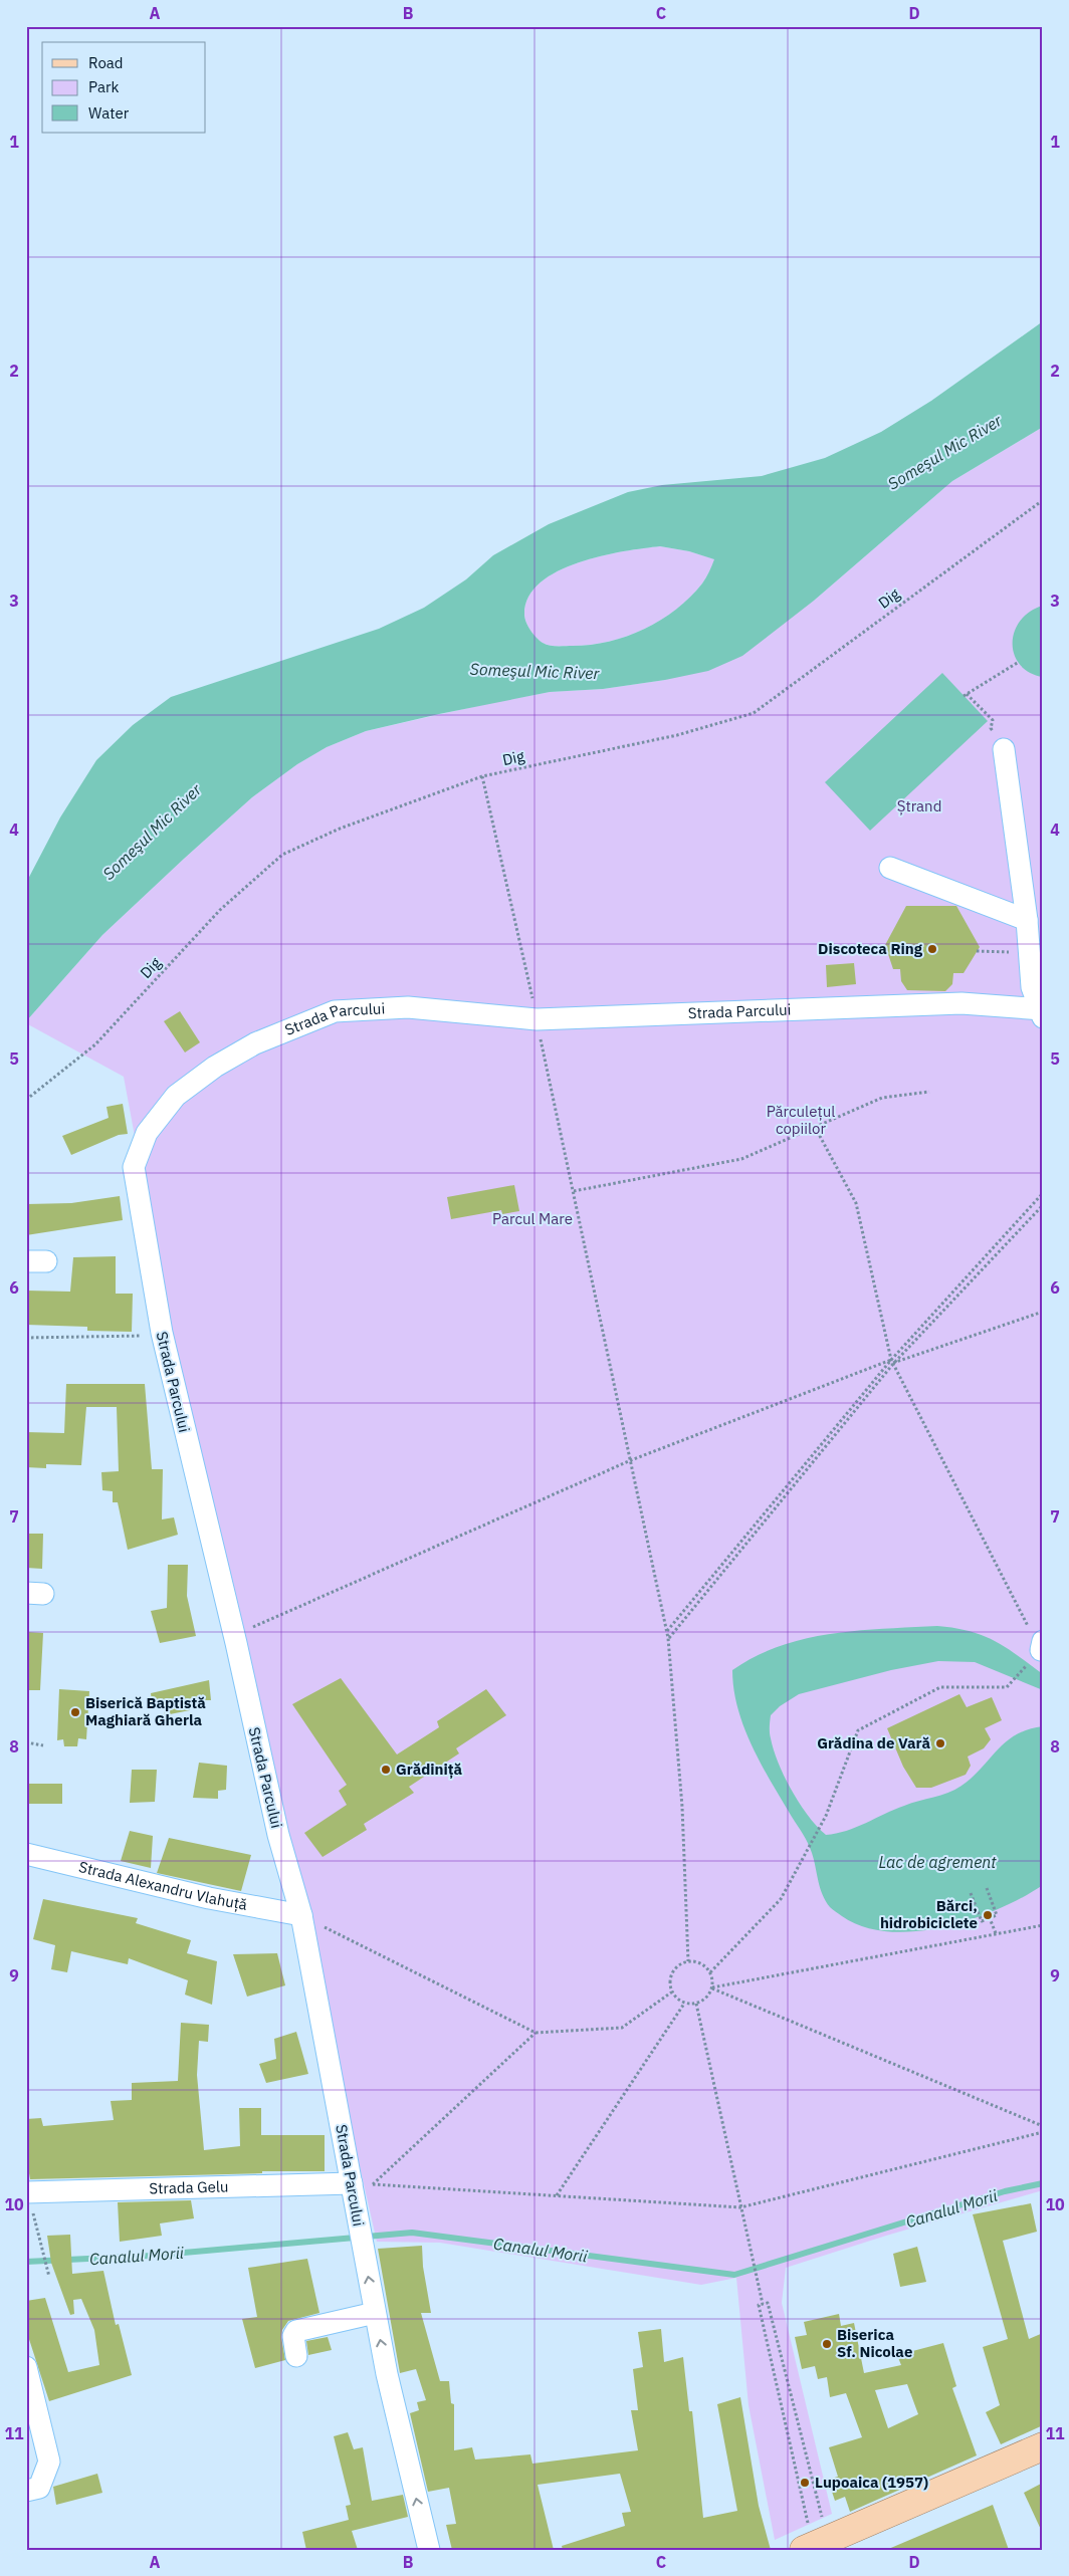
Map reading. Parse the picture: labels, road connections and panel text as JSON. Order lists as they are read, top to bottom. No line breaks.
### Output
{"streets":{"street":["Strada Parcului","Strada Alexandru Vlahuță","Strada Gelu"],"path":["Dig"]},"crossings":[["Strada Parcului","Strada Alexandru Vlahuță"],["Strada Parcului","Strada Gelu"]],"water":["Someşul Mic River","Lac de agrement","Canalul Morii"],"parks":["Ștrand","Părculețul copiilor","Parcul Mare"],"places":["Discoteca Ring","Biserică Baptistă Maghiară Gherla","Grădina de Vară","Grădiniță","Bărci, hidrobiciclete","Biserica Sf. Nicolae","Lupoaica (1957)"],"legend":["Road","Park","Water"],"grid":{"columns":["A","B","C","D"],"rows":["1","2","3","4","5","6","7","8","9","10","11"]}}
